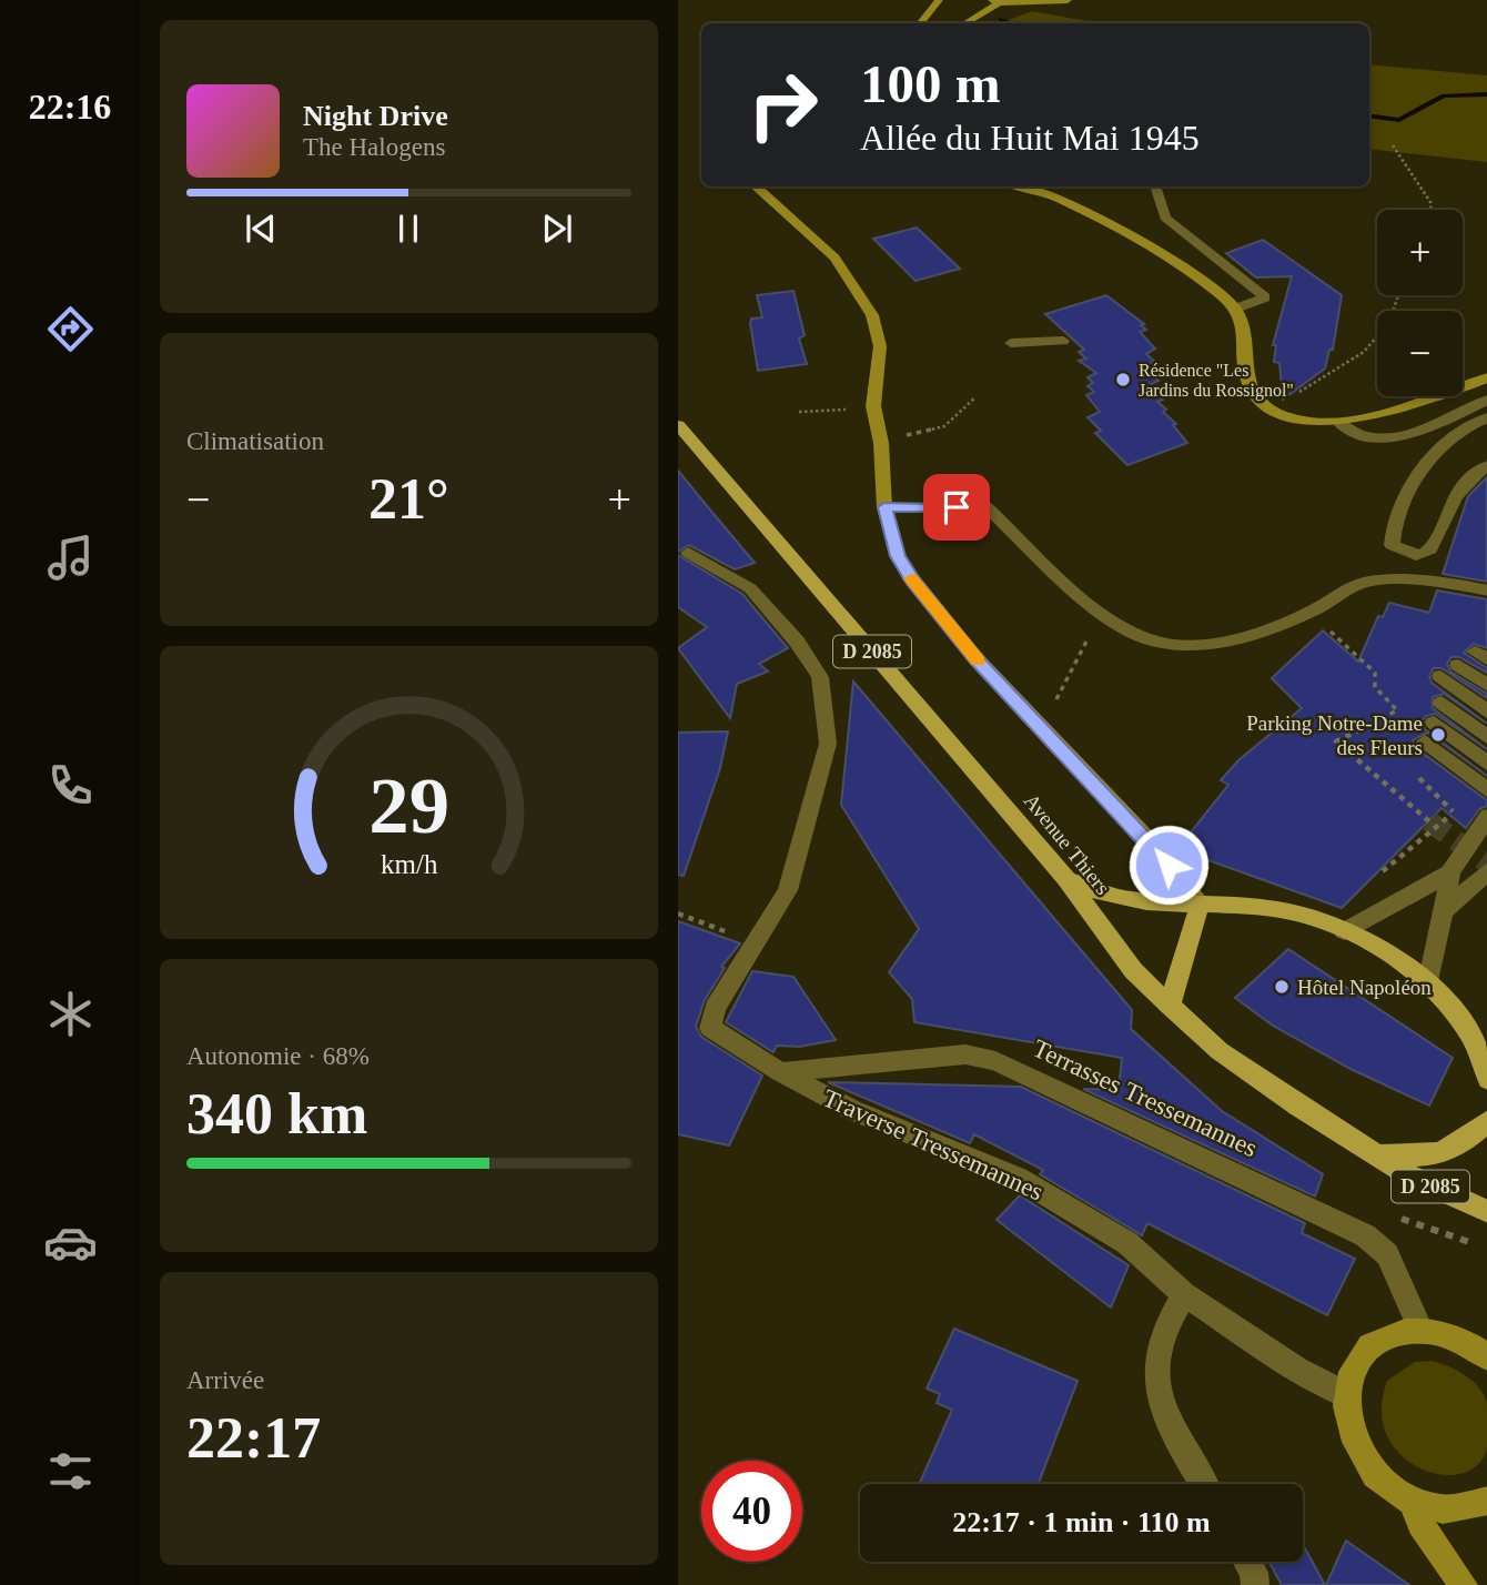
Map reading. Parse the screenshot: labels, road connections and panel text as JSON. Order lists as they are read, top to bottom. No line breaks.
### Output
{"streets":{"main road":["D 2085","Avenue Thiers"],"street":["Terrasses Tressemannes","Traverse Tressemannes"]},"crossings":[["D 2085","Avenue Thiers"],["Terrasses Tressemannes","Traverse Tressemannes"]],"places":["Résidence \"Les Jardins du Rossignol\"","Parking Notre-Dame des Fleurs","Hôtel Napoléon"],"page":{"tabs":"22:16","turn":["100 m","Allée du Huit Mai 1945"],"song":["Night Drive","The Halogens"],"map_buttons":["+","−"],"tile":["Climatisation",["Autonomie · 68%","340 km"],["Arrivée","22:17"]],"heat":["−","21°","+"],"limit":"40","trip":"22:17 · 1 min · 110 m","gauge":["29","km/h"]}}
